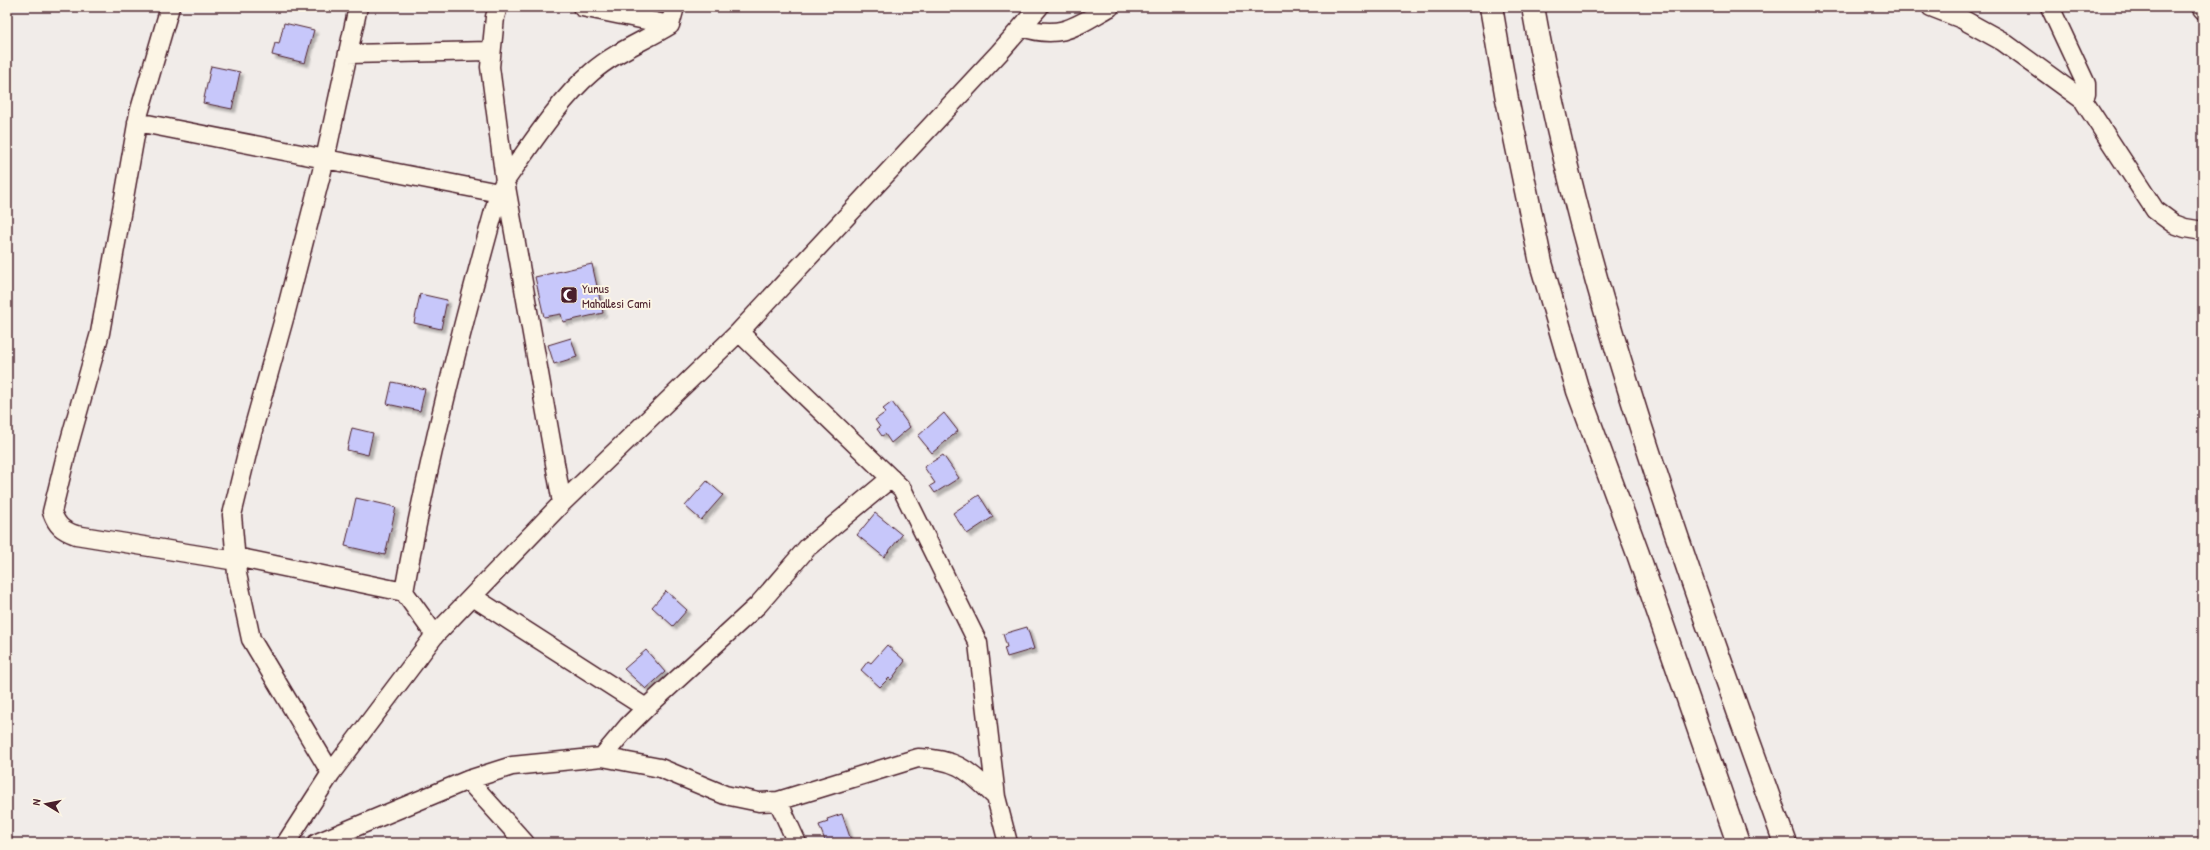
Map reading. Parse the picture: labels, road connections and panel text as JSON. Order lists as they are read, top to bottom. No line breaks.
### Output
{"places":{"mosque":["Yunus Mahallesi Cami"]},"north":"left"}
